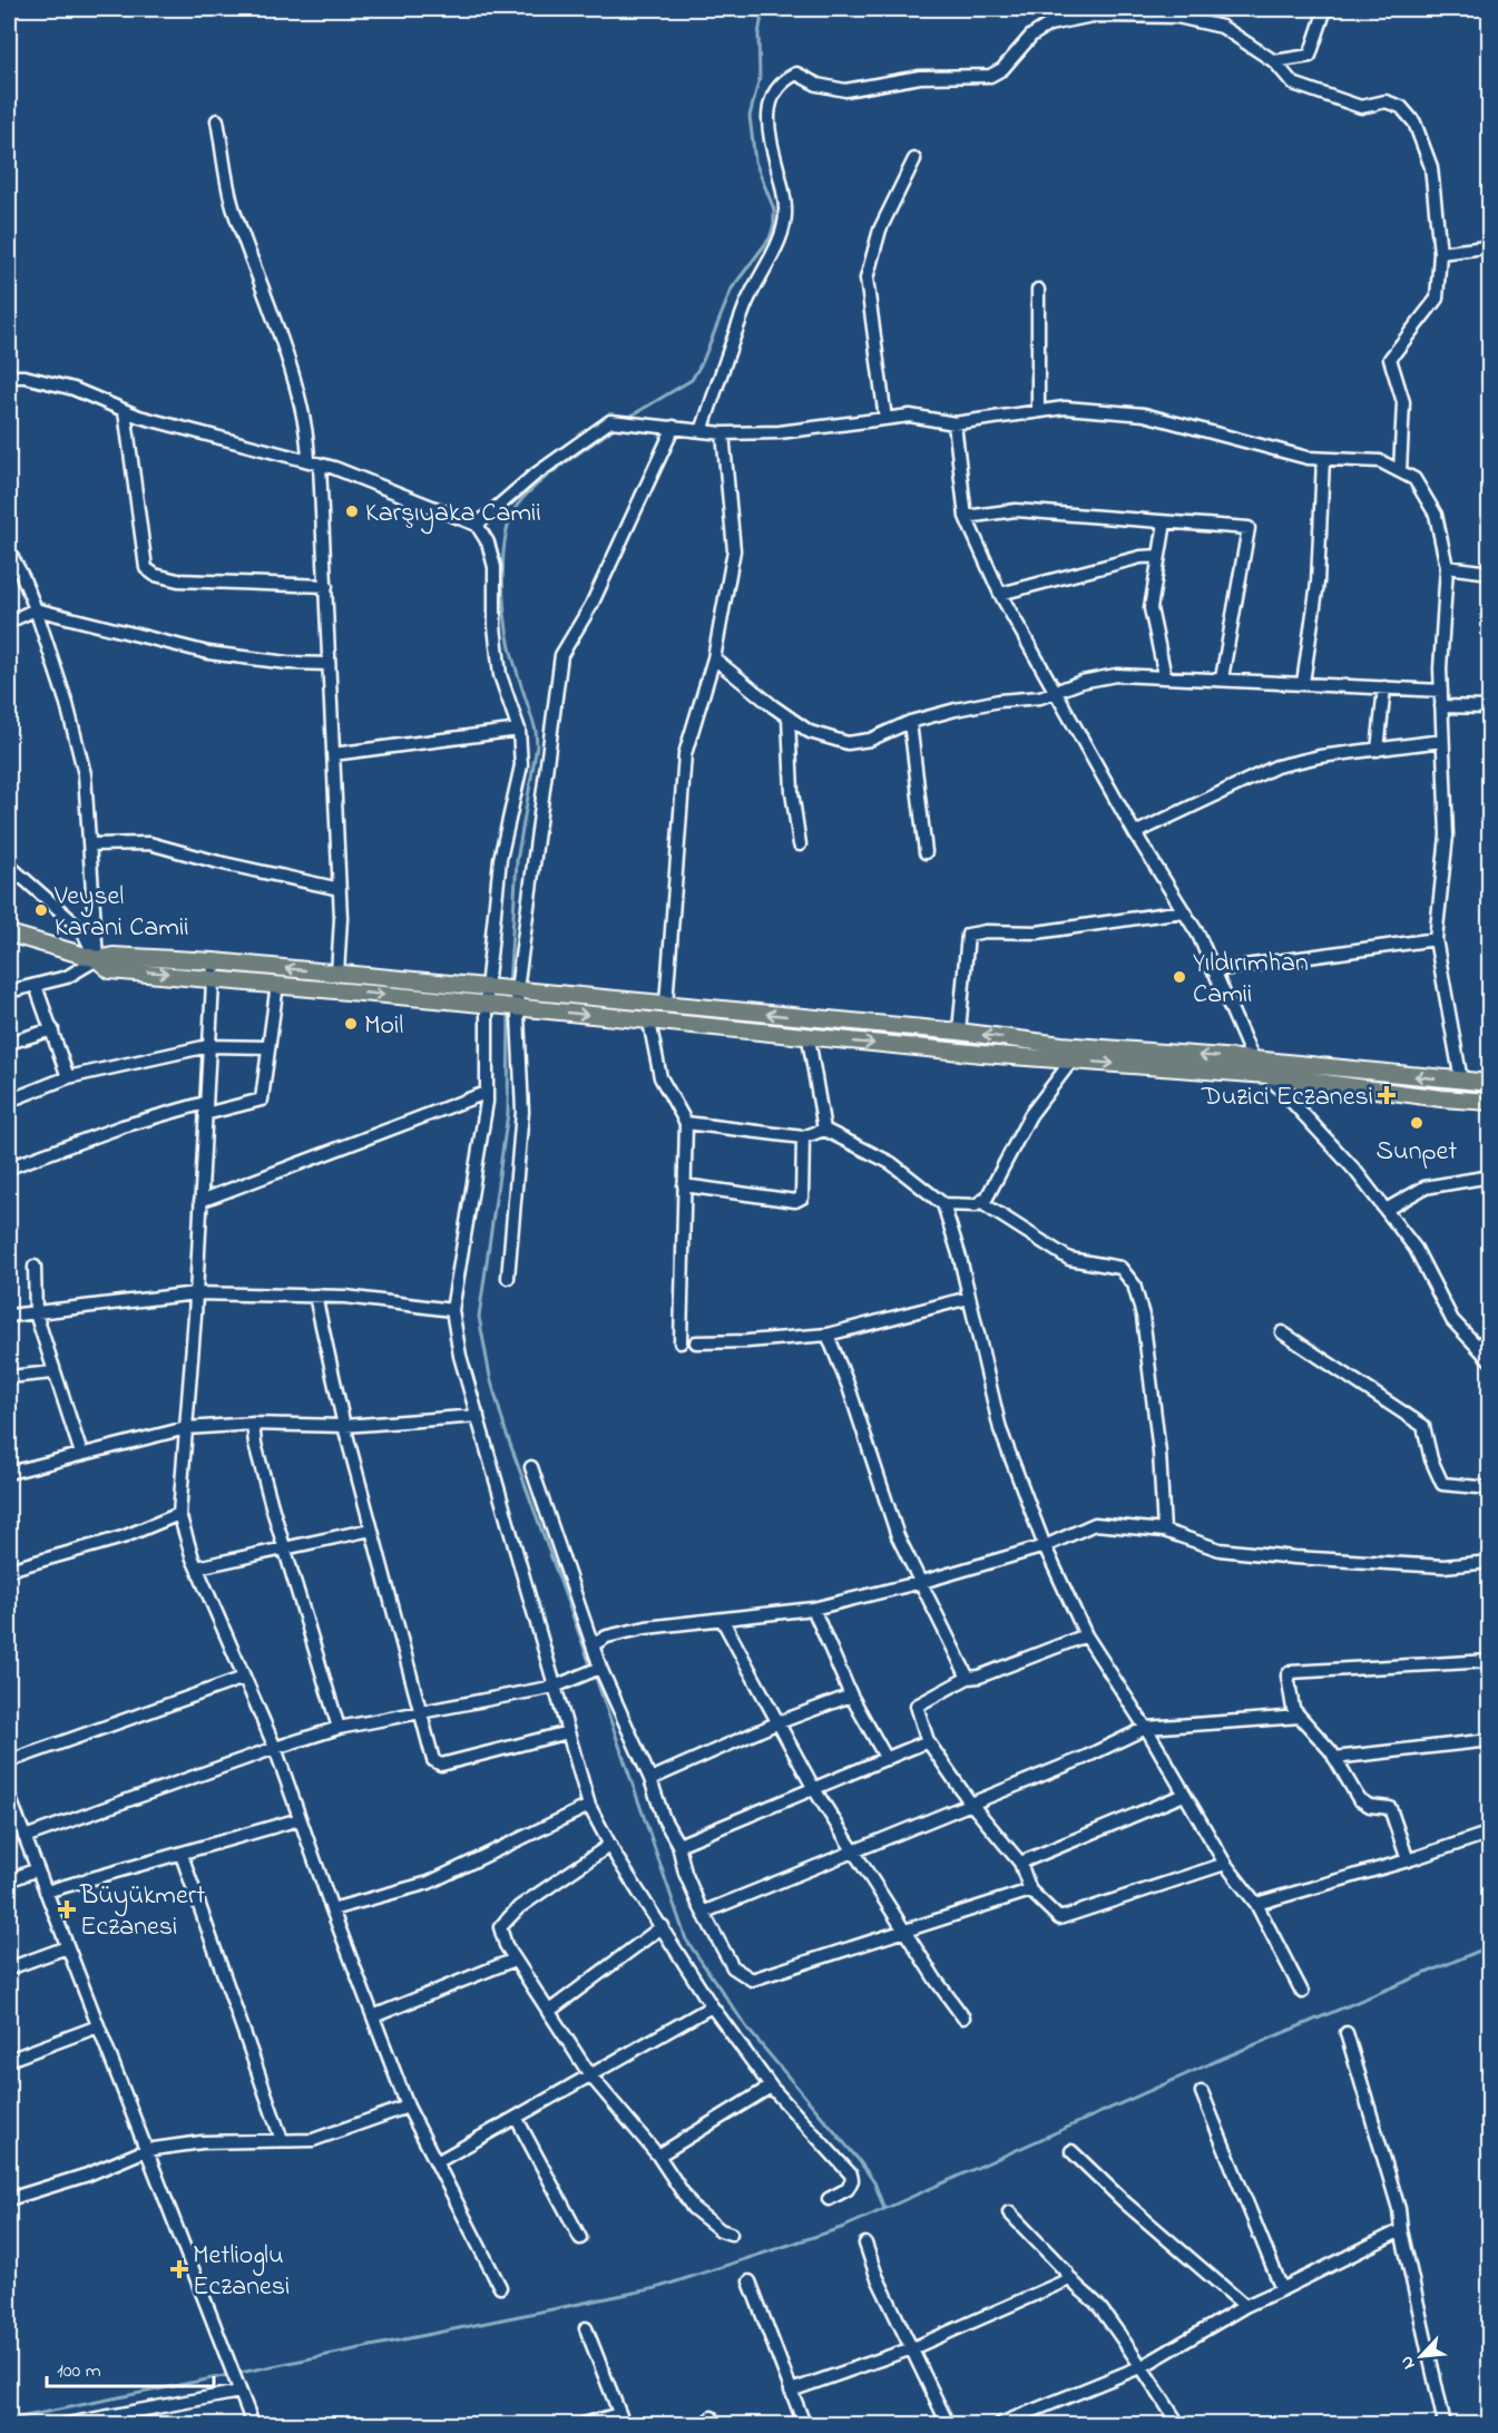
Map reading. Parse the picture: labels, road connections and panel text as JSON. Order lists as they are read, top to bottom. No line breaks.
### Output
{"places":{"other":["Karşıyaka Camii","Veysel Karani Camii","Yıldırımhan Camii","Moil","Sunpet"],"health":["Duzici Eczanesi","Büyükmert Eczanesi","Metlioglu Eczanesi"]},"scale_bar":"100 m","north":"bottom left"}
